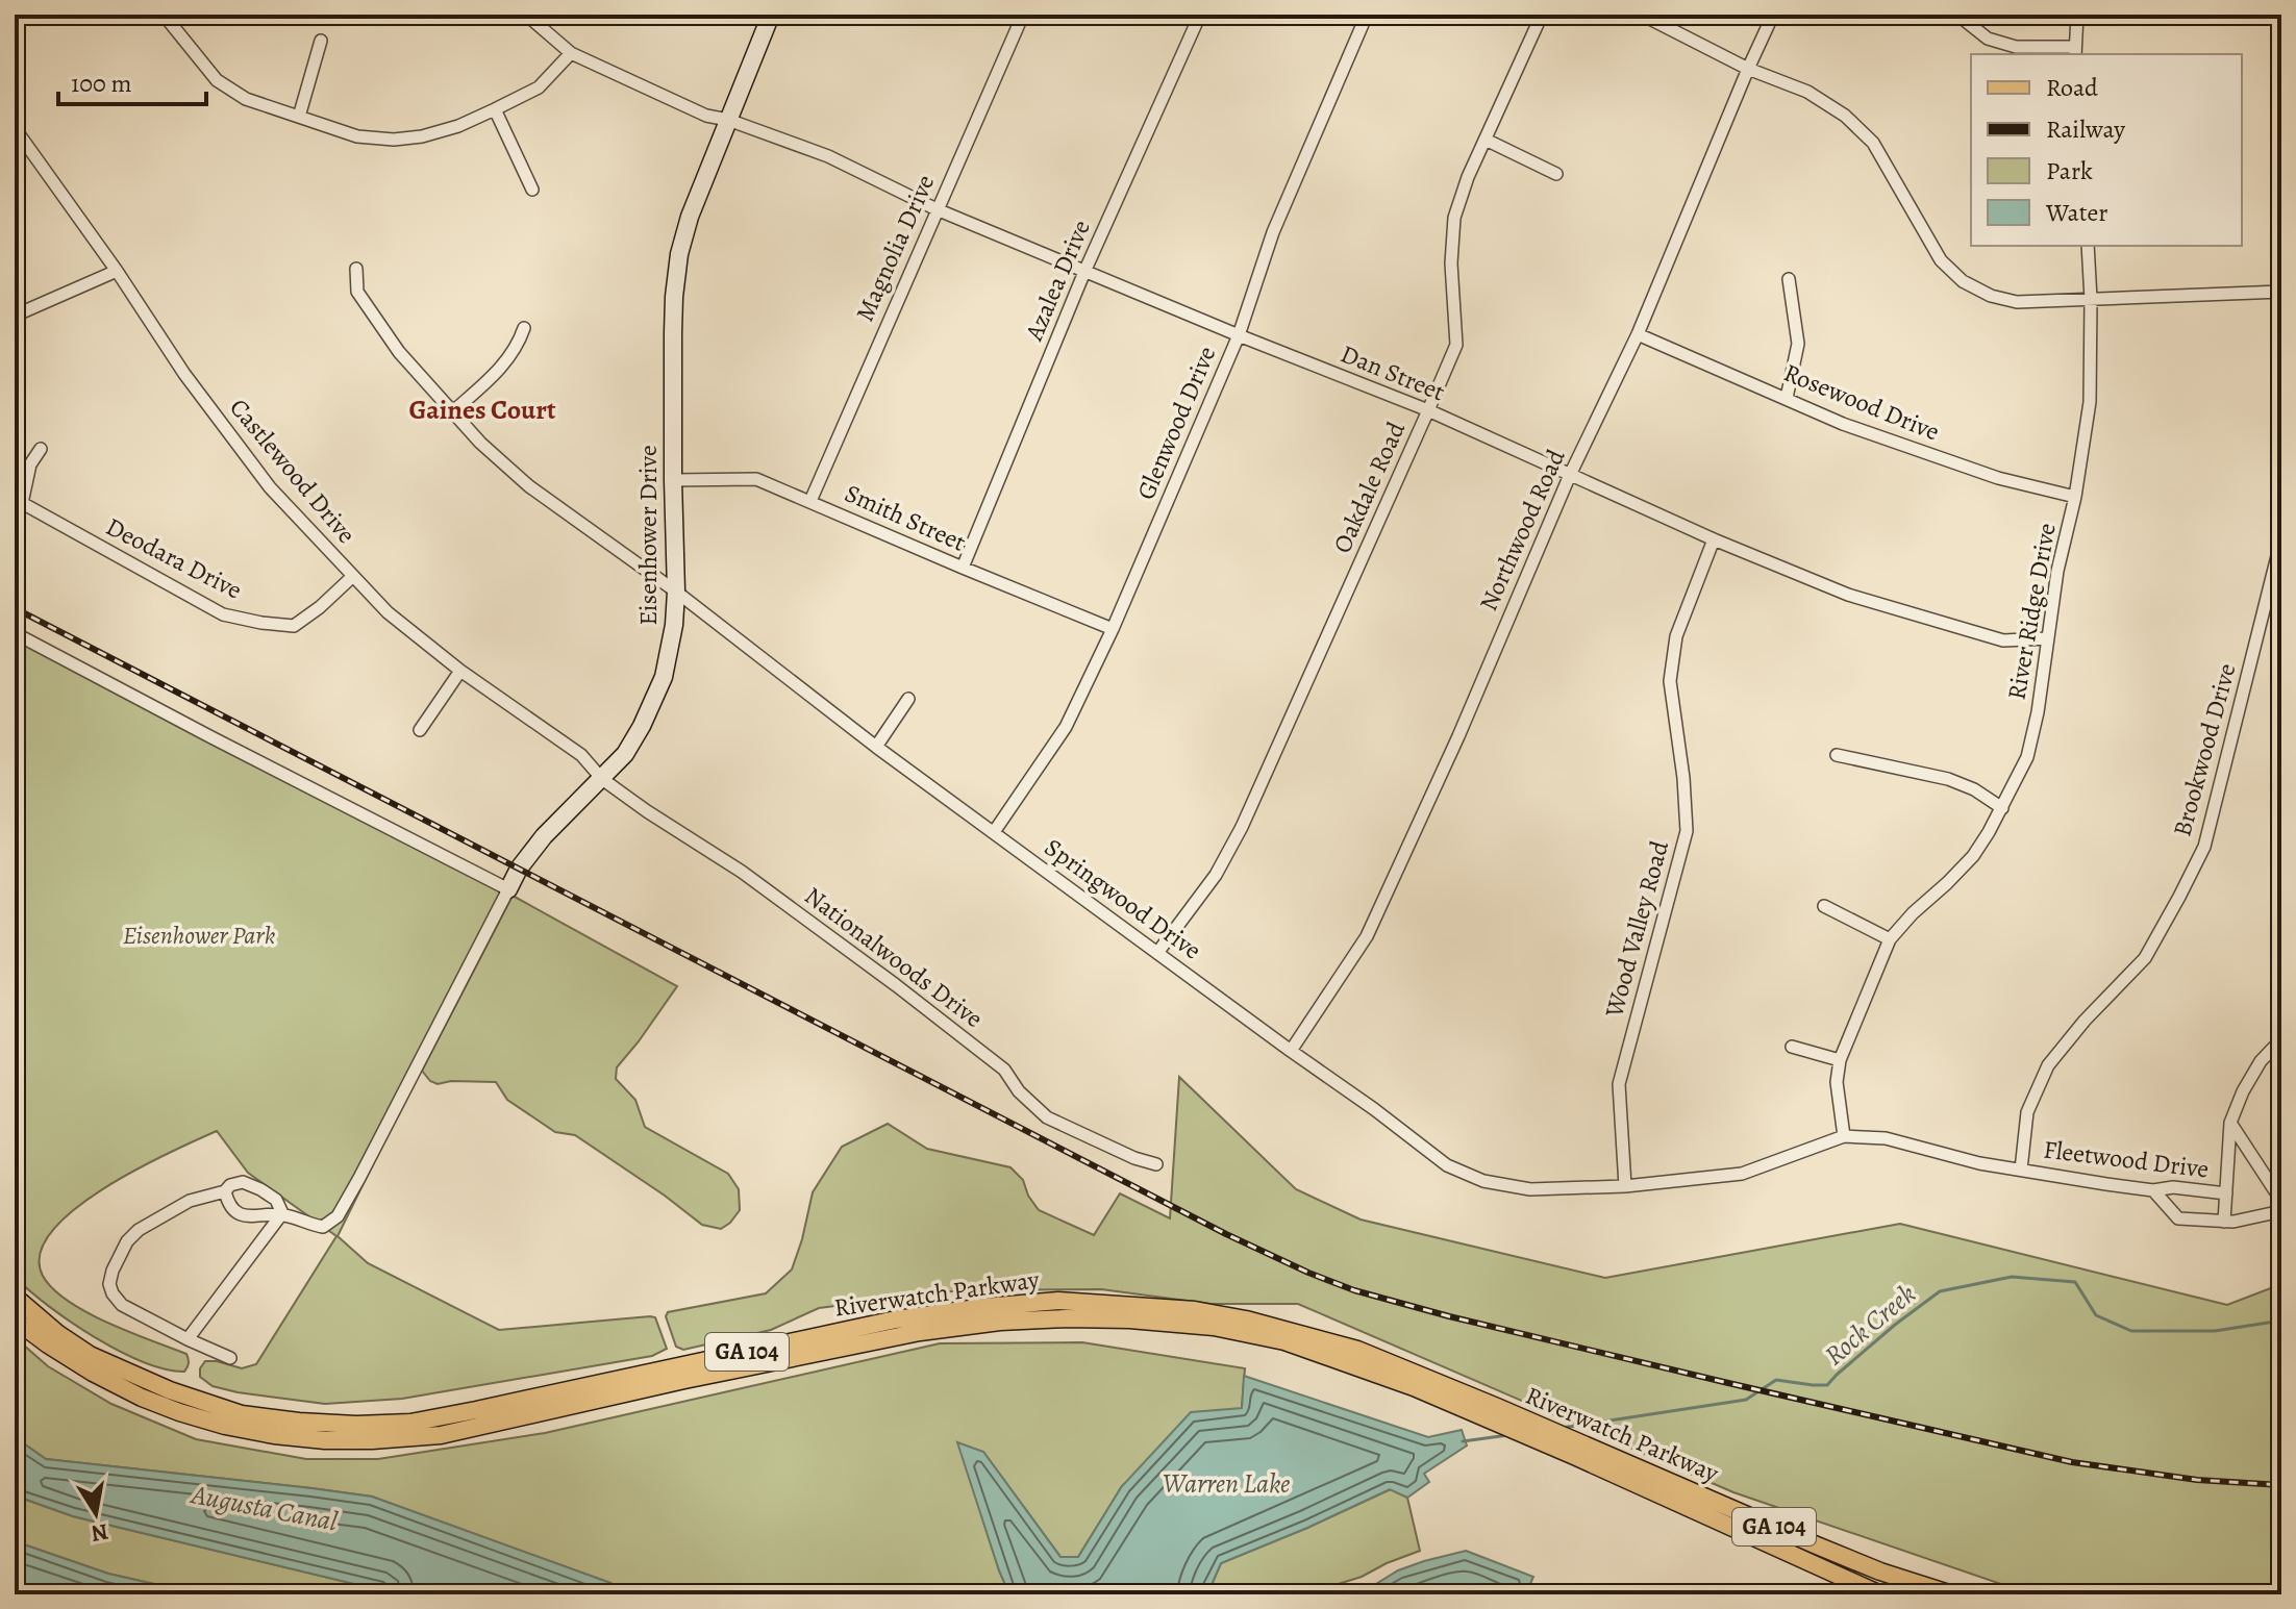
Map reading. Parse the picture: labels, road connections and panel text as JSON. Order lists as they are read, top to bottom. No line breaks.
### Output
{"streets":{"main road":["Riverwatch Parkway","GA 104"],"street":["Magnolia Drive","Azalea Drive","Dan Street","Rosewood Drive","Glenwood Drive","Castlewood Drive","Oakdale Road","Smith Street","Northwood Road","Eisenhower Drive","Deodara Drive","River Ridge Drive","Brookwood Drive","Springwood Drive","Wood Valley Road","Nationalwoods Drive","Fleetwood Drive"]},"crossings":[["Magnolia Drive","Dan Street"],["Magnolia Drive","Smith Street"],["Azalea Drive","Dan Street"],["Azalea Drive","Smith Street"],["Dan Street","Glenwood Drive"],["Dan Street","Oakdale Road"],["Dan Street","Northwood Road"],["Dan Street","Eisenhower Drive"],["Dan Street","River Ridge Drive"],["Dan Street","Wood Valley Road"],["Rosewood Drive","Northwood Road"],["Rosewood Drive","River Ridge Drive"],["Glenwood Drive","Smith Street"],["Glenwood Drive","Springwood Drive"],["Castlewood Drive","Eisenhower Drive"],["Castlewood Drive","Deodara Drive"],["Castlewood Drive","Nationalwoods Drive"],["Oakdale Road","Springwood Drive"],["Smith Street","Eisenhower Drive"],["Northwood Road","Springwood Drive"],["Eisenhower Drive","Springwood Drive"],["Eisenhower Drive","Nationalwoods Drive"],["River Ridge Drive","Springwood Drive"],["Brookwood Drive","Springwood Drive"],["Brookwood Drive","Fleetwood Drive"],["Springwood Drive","Wood Valley Road"],["Springwood Drive","Fleetwood Drive"]],"districts":["Gaines Court"],"water":["Rock Creek","Warren Lake","Augusta Canal"],"parks":["Eisenhower Park"],"legend":["Road","Railway","Park","Water"],"scale_bar":"100 m","north":"bottom"}
